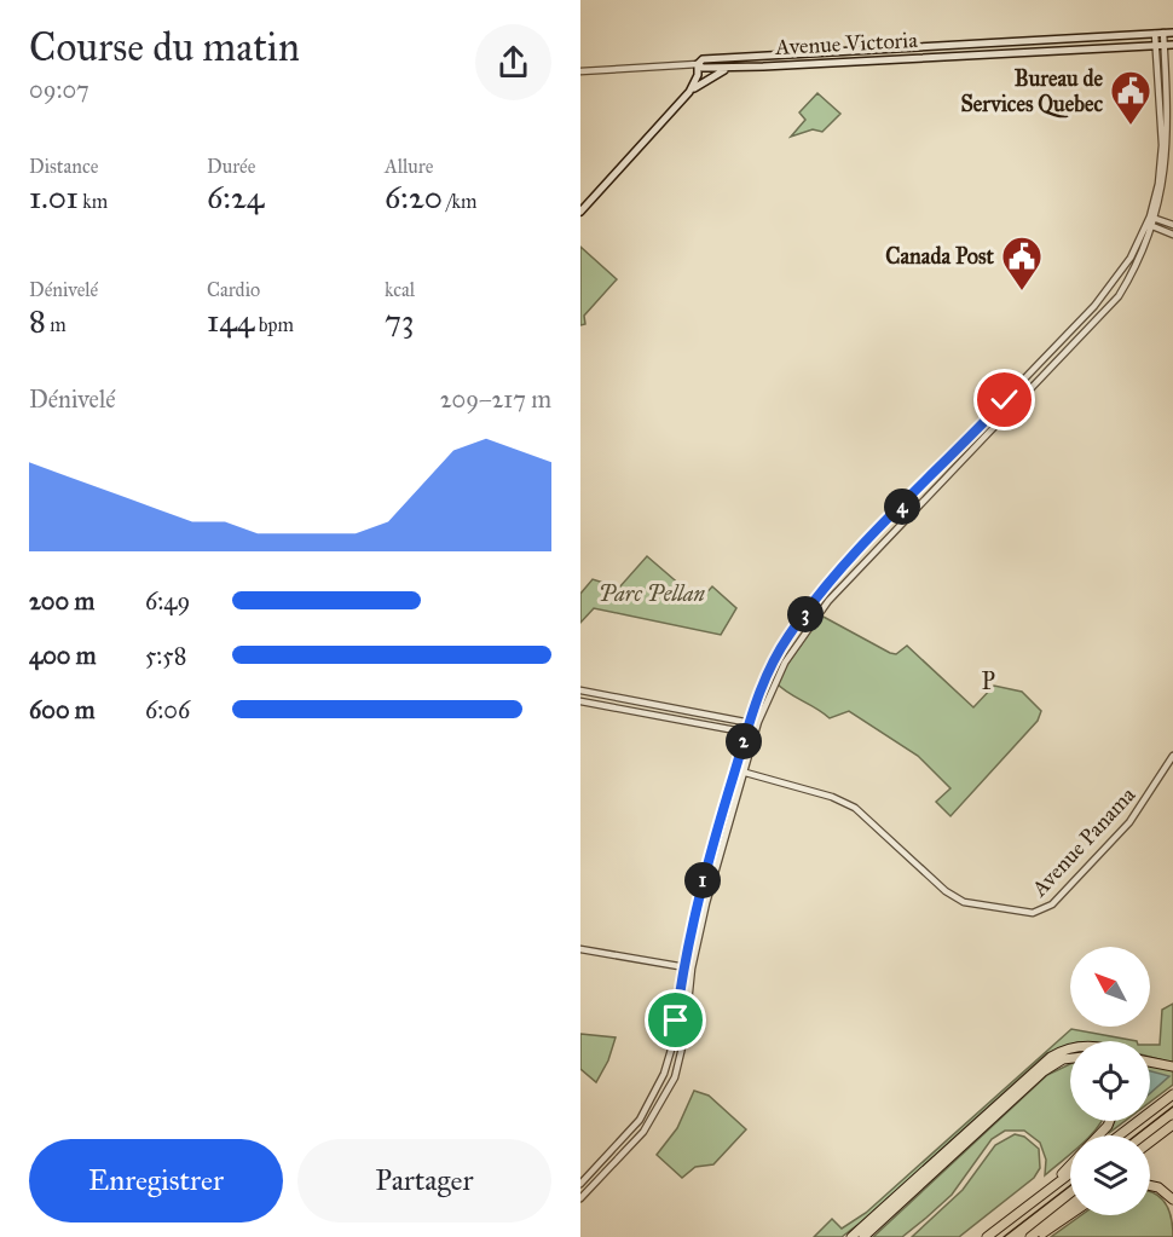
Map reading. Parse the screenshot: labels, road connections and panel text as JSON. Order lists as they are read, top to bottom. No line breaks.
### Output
{"streets":{"main road":["Avenue Victoria"],"street":["Avenue Panama"]},"districts":["P"],"parks":["Parc Pellan"],"places":{"public building":["Bureau de Services Quebec","Canada Post"]},"north":"top left","page":{"heading":["Course du matin","09:07"],"stats":[["Distance","1.01 km"],["Durée","6:24"],["Allure","6:20 /km"],["Dénivelé","8 m"],["Cardio","144 bpm"],["kcal","73"]],"chart":["Dénivelé","209–217 m"],"pins":["4","3","2","1"],"list":[{"name":"200 m","note":"6:49"},{"name":"400 m","note":"5:58"},{"name":"600 m","note":"6:06"}],"buttons":["Enregistrer","Partager"]}}
